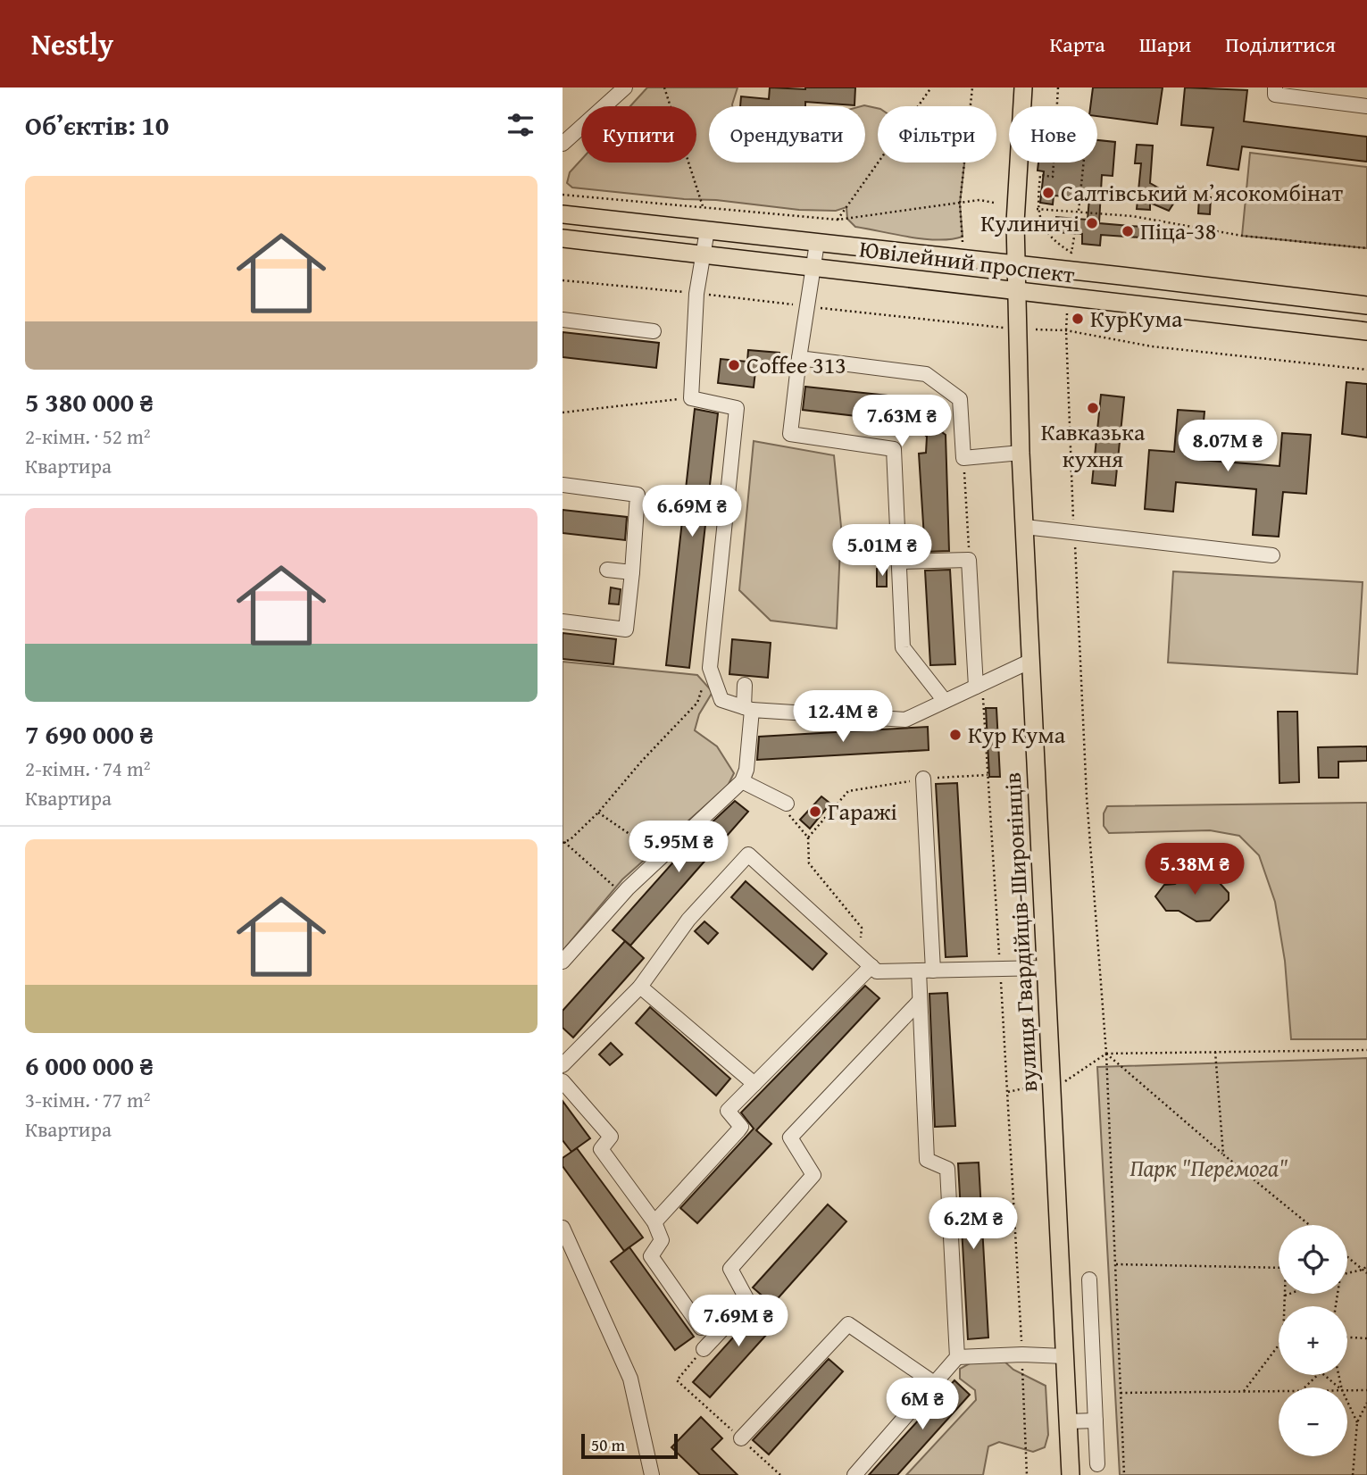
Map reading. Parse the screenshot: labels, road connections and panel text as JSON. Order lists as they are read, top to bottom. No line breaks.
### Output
{"streets":{"main road":["Ювілейний проспект","вулиця Гвардійців-Широнінців"]},"crossings":[["Ювілейний проспект","вулиця Гвардійців-Широнінців"]],"parks":["Парк \"Перемога\""],"places":["Салтівський мʼясокомбінат","Кулиничі","Піца-38","КурКума","Coffee 313","Кавказька кухня","Кур Кума","Гаражі"],"scale_bar":"50 m","page":{"header":"Nestly","nav":["Карта","Шари","Поділитися"],"heading":"Об’єктів: 10","chip":["Купити","Орендувати","Фільтри","Нове"],"list":[{"name":"5 380 000 ₴","note":"2-кімн. · 52 m² · Квартира"},{"name":"7 690 000 ₴","note":"2-кімн. · 74 m² · Квартира"},{"name":"6 000 000 ₴","note":"3-кімн. · 77 m² · Квартира"}],"price":["7.63M ₴","8.07M ₴","6.69M ₴","5.01M ₴","12.4M ₴","5.95M ₴","5.38M ₴","6.2M ₴","7.69M ₴","6M ₴"],"map_buttons":["+","−"],"scale":"50 m"}}
